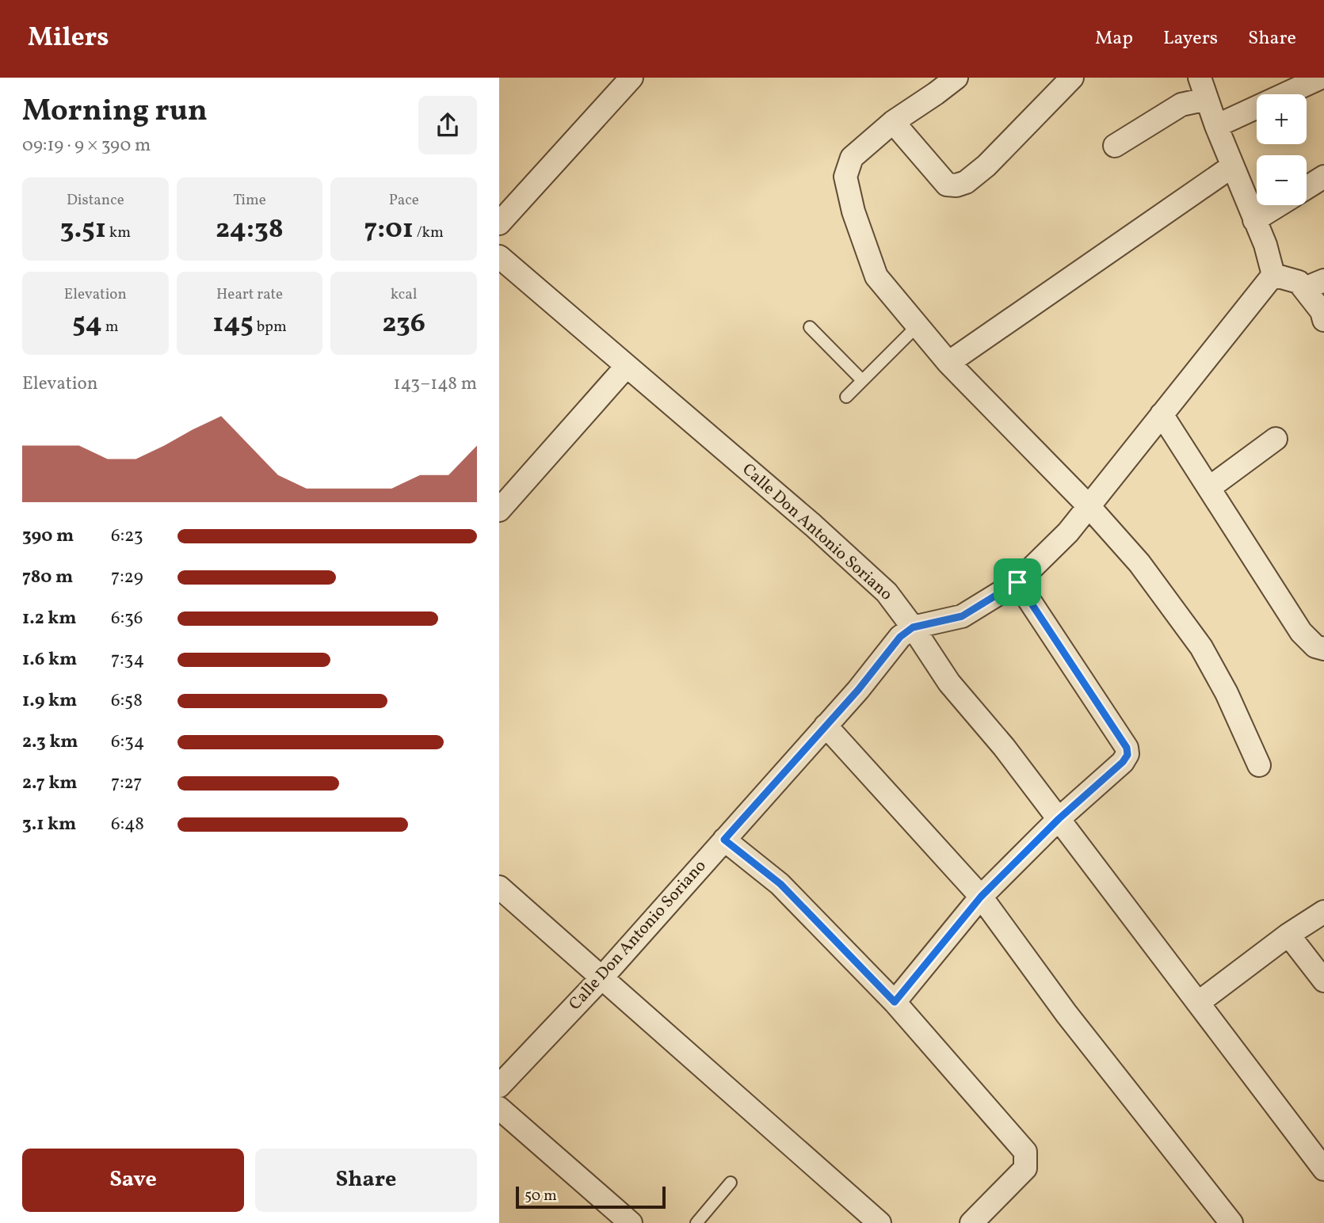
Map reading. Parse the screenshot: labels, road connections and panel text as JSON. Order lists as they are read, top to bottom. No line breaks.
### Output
{"streets":{"street":["Calle Don Antonio Soriano"]},"scale_bar":"50 m","page":{"header":"Milers","nav":["Map","Layers","Share"],"heading":["Morning run","09:19 · 9 × 390 m"],"map_buttons":["+","−"],"stats":[["Distance","3.51 km"],["Time","24:38"],["Pace","7:01 /km"],["Elevation","54 m"],["Heart rate","145 bpm"],["kcal","236"]],"chart":["Elevation","143–148 m"],"list":[{"name":"390 m","note":"6:23"},{"name":"780 m","note":"7:29"},{"name":"1.2 km","note":"6:36"},{"name":"1.6 km","note":"7:34"},{"name":"1.9 km","note":"6:58"},{"name":"2.3 km","note":"6:34"},{"name":"2.7 km","note":"7:27"},{"name":"3.1 km","note":"6:48"}],"buttons":["Save","Share"],"scale":"50 m"}}
